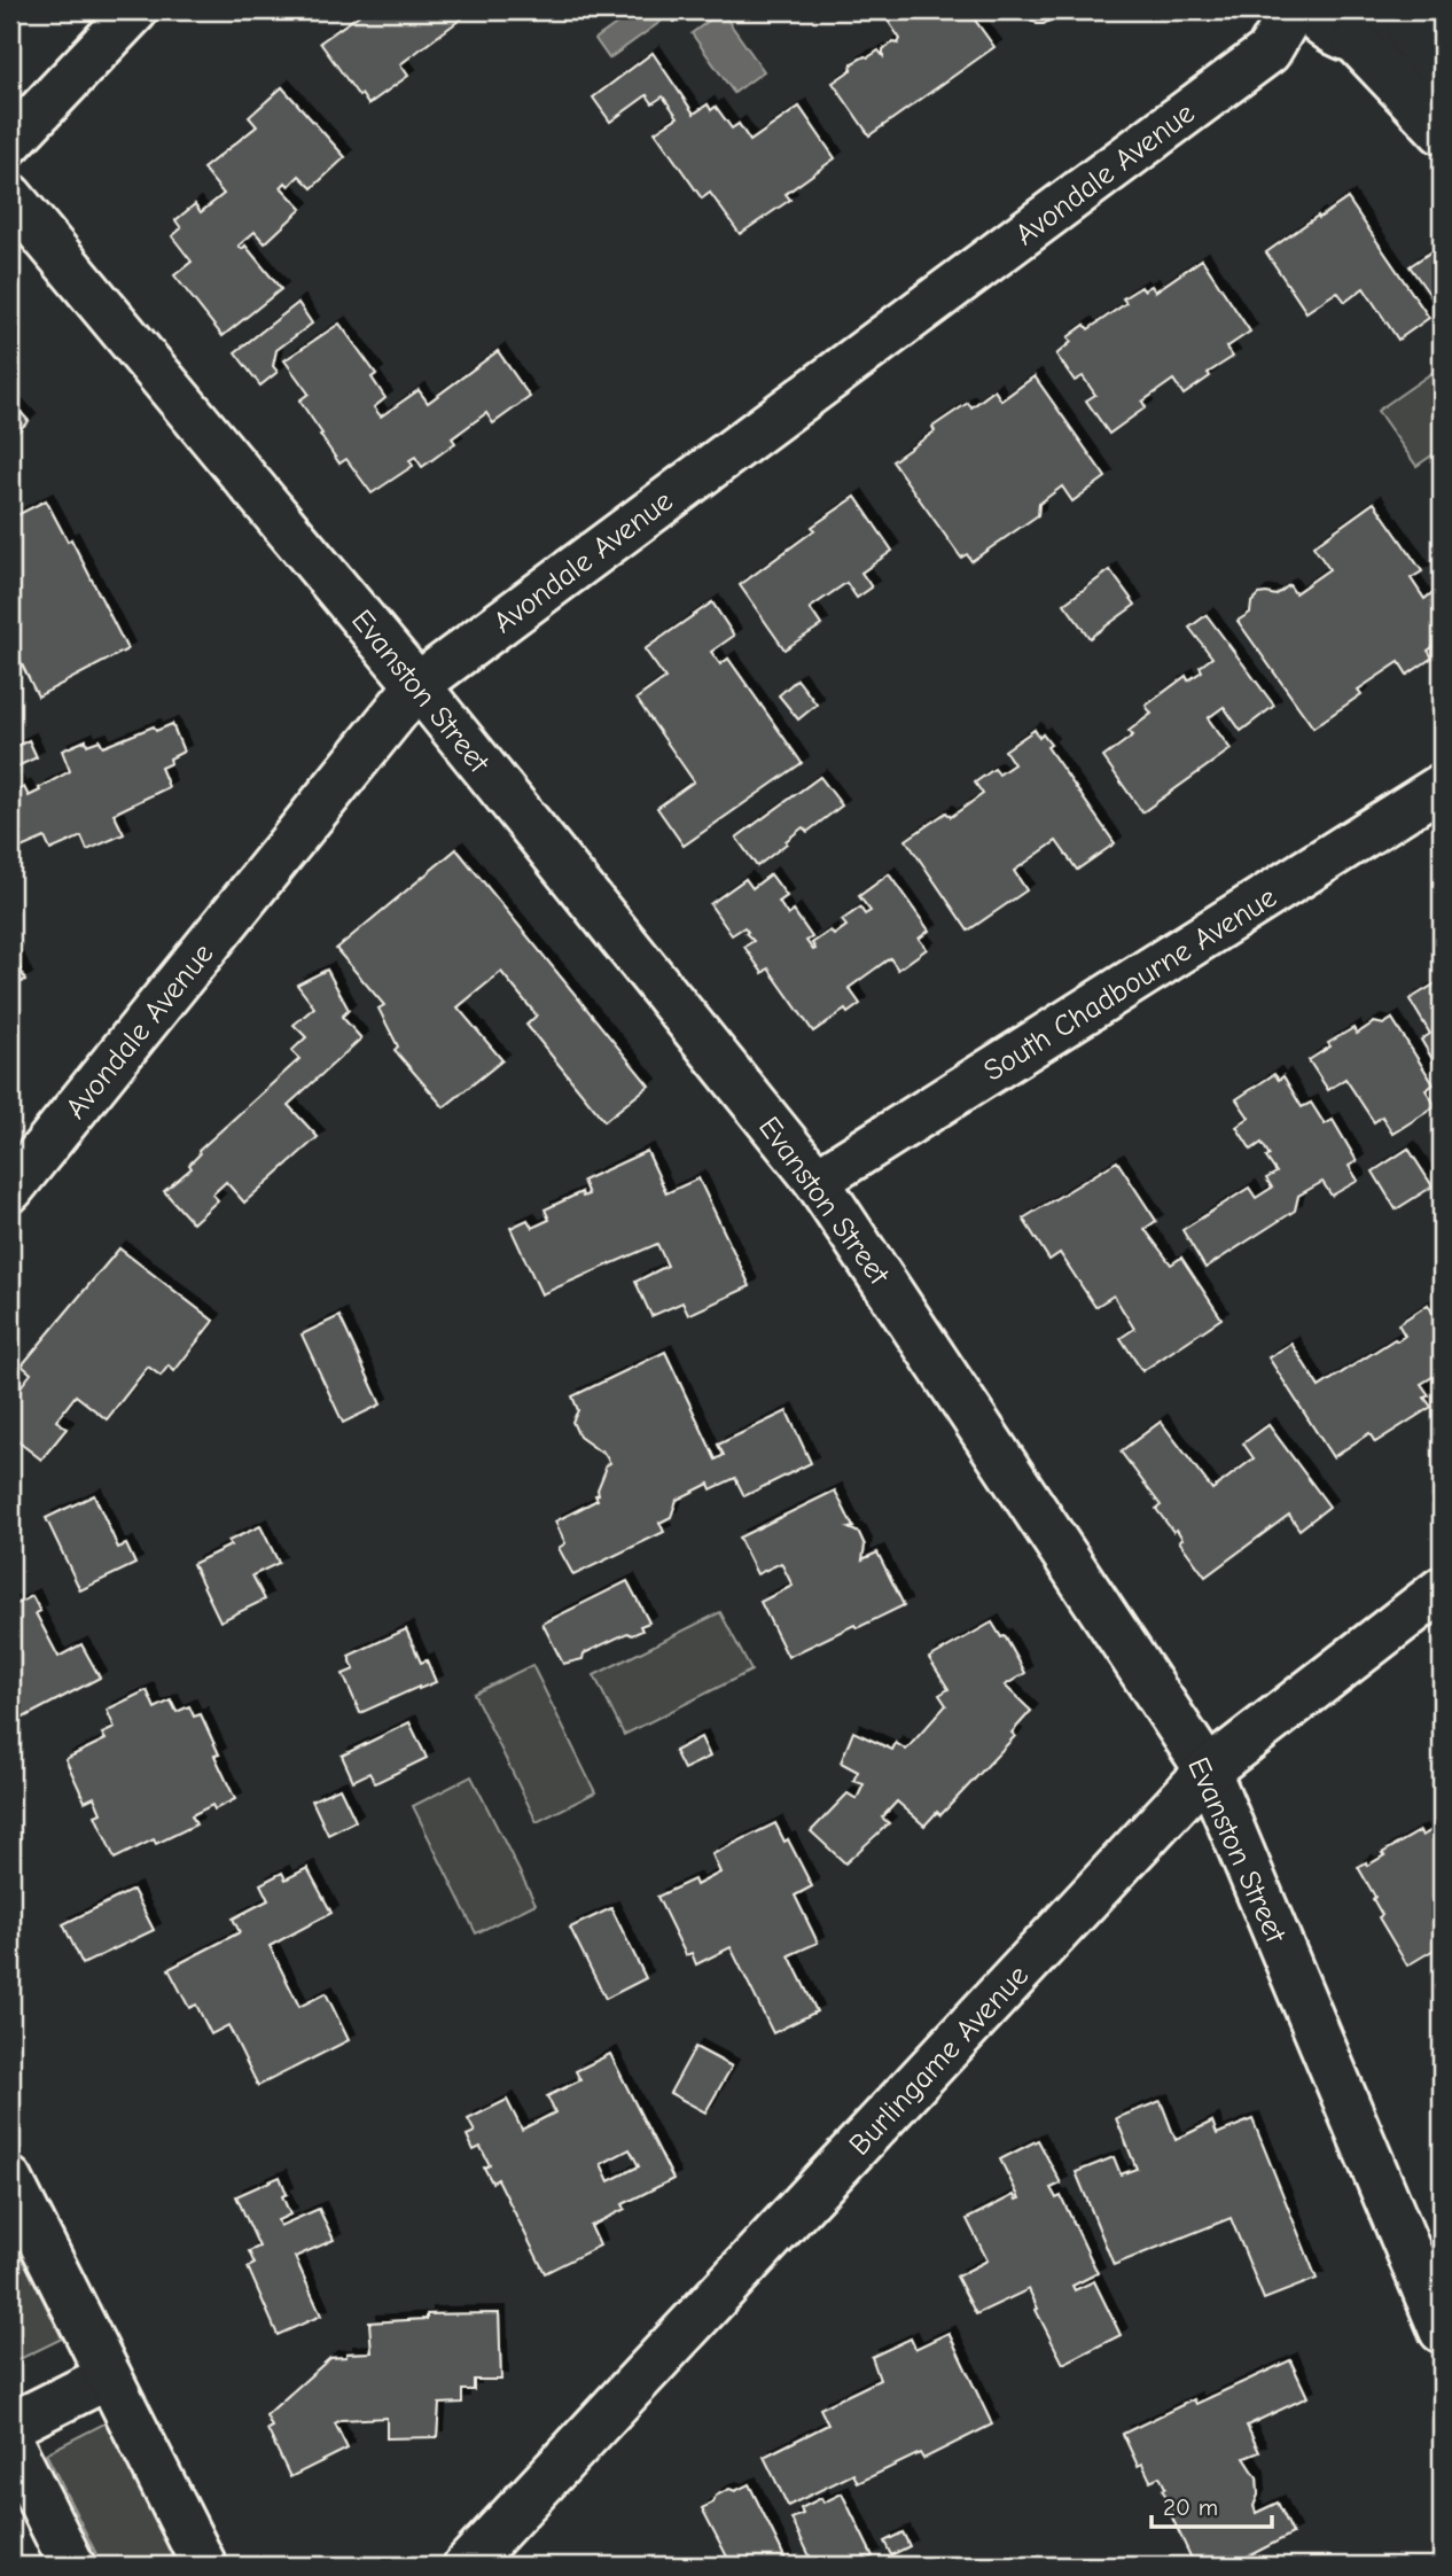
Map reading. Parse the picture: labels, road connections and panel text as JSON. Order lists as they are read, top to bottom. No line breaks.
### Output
{"streets":{"street":["Avondale Avenue","Evanston Street","South Chadbourne Avenue","Burlingame Avenue"]},"crossings":[["Avondale Avenue","Evanston Street"],["Evanston Street","South Chadbourne Avenue"],["Evanston Street","Burlingame Avenue"]],"scale_bar":"20 m"}
